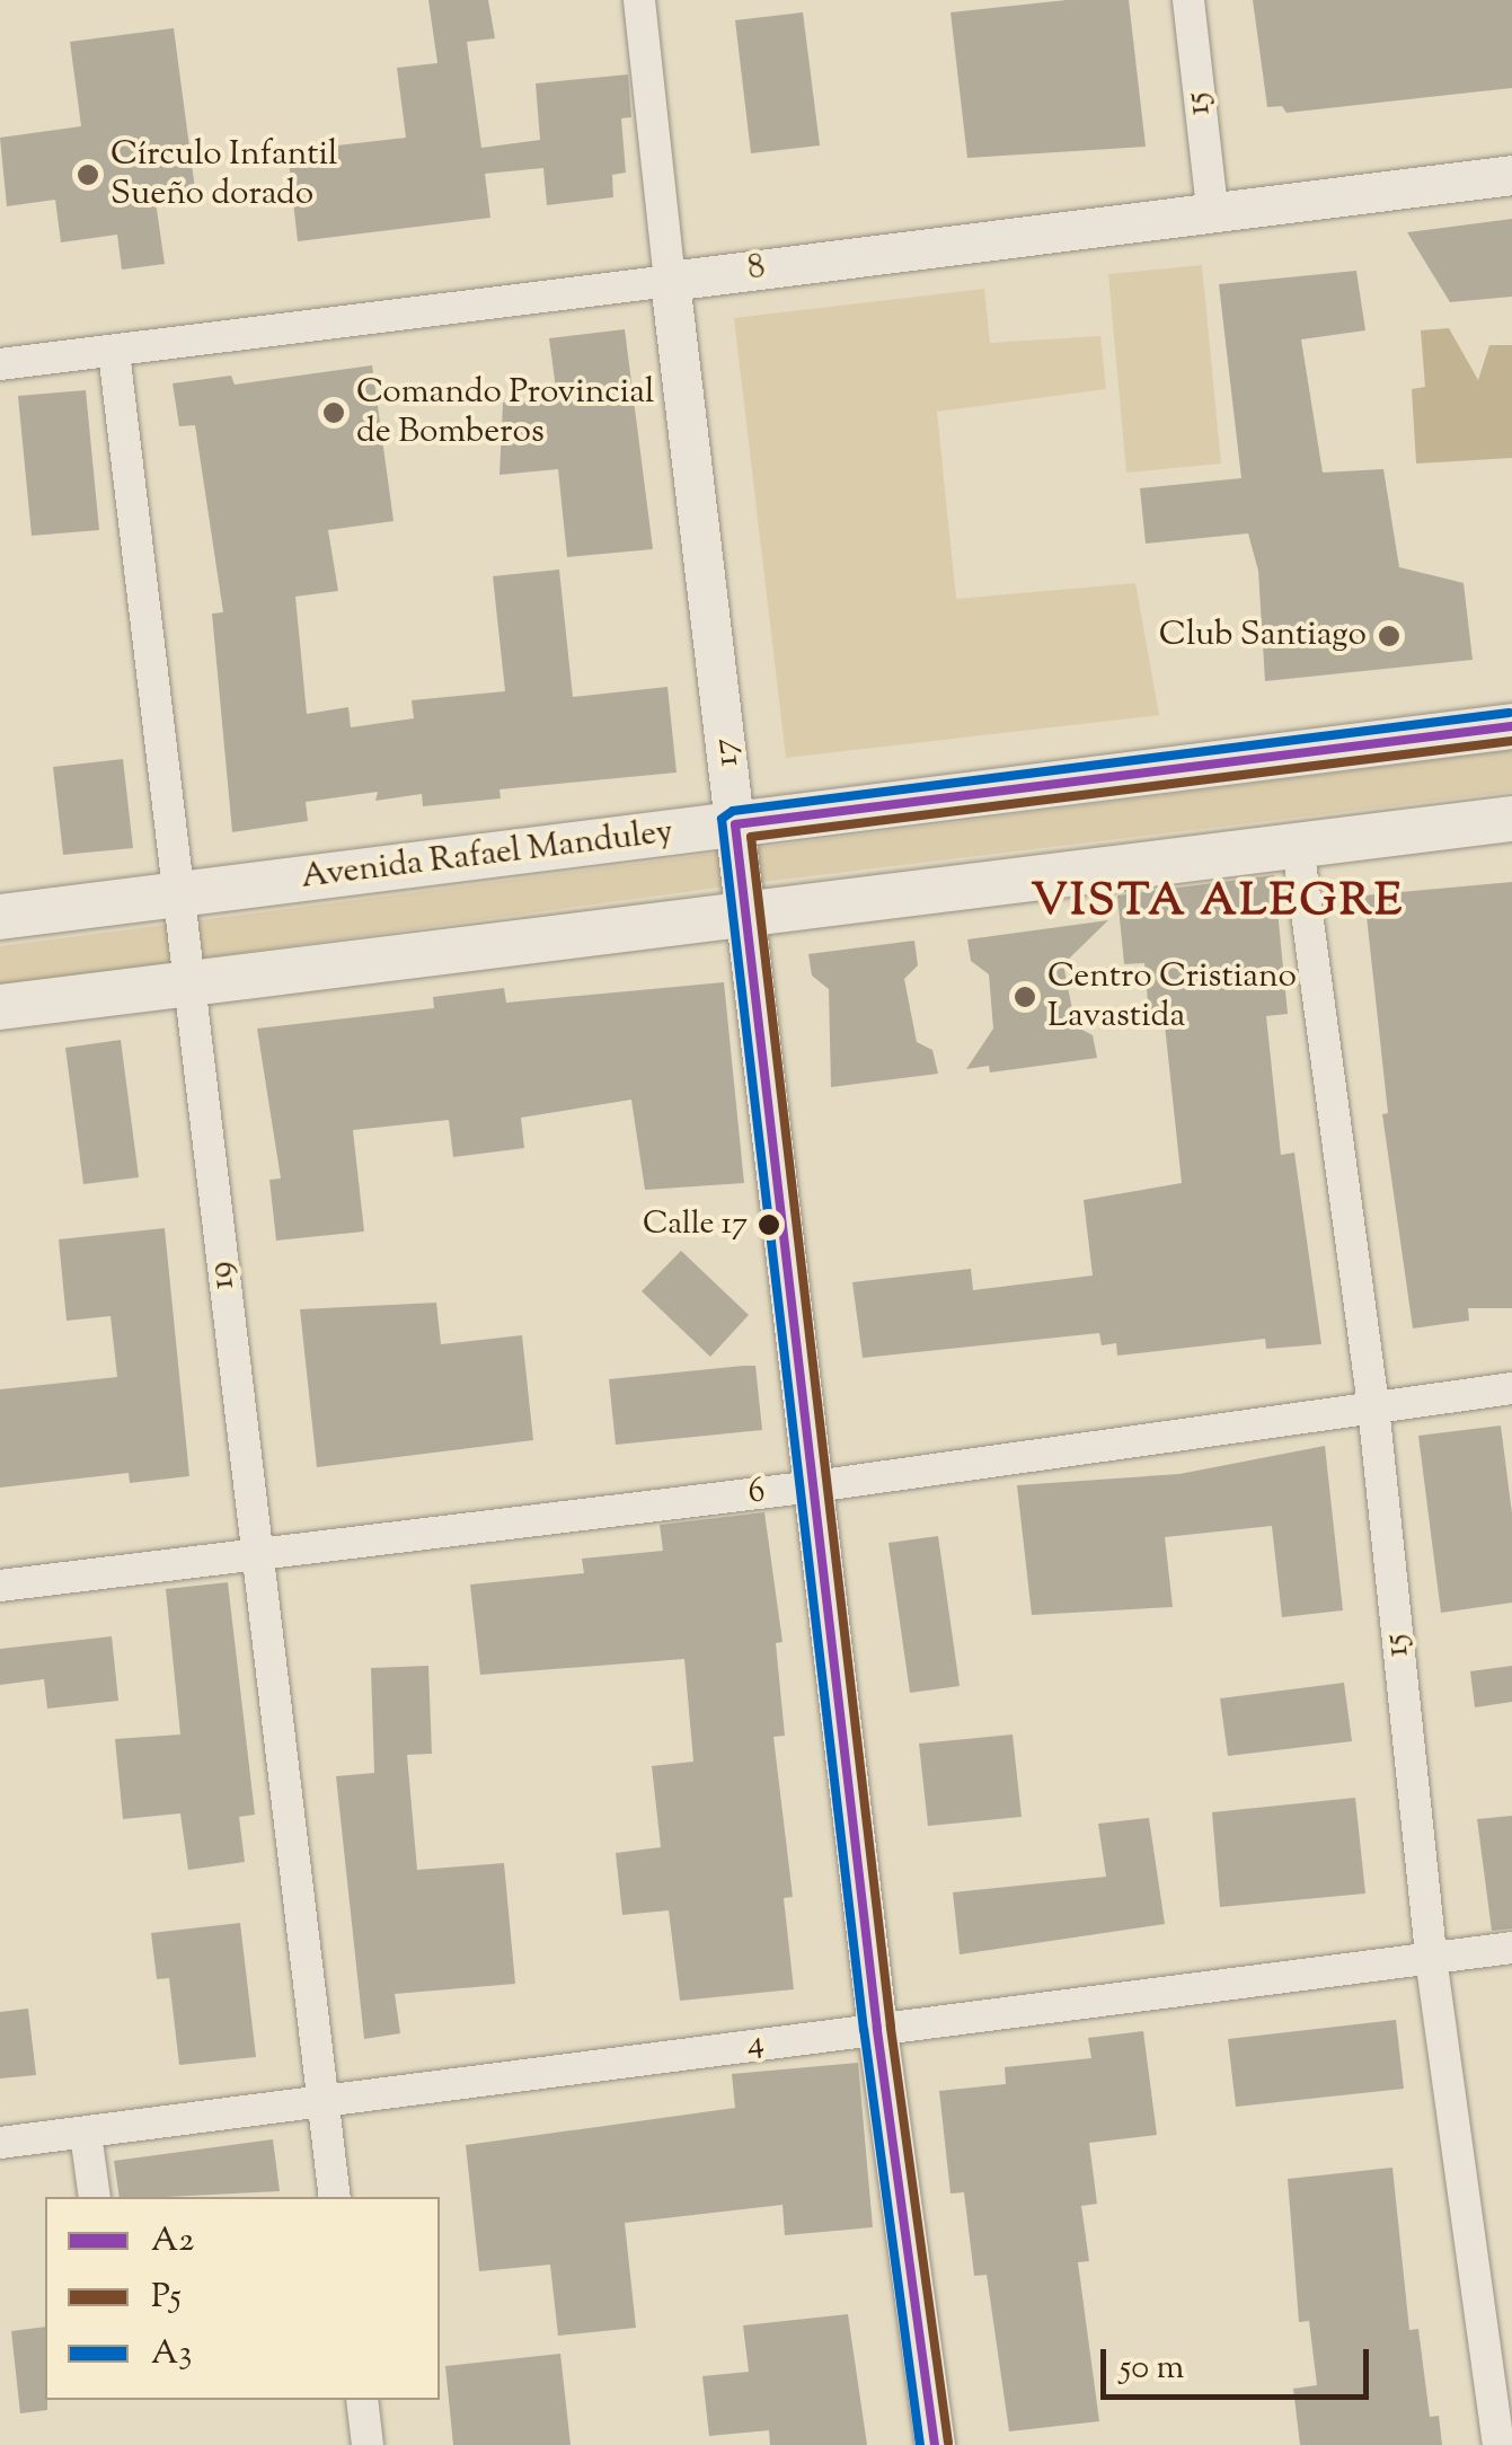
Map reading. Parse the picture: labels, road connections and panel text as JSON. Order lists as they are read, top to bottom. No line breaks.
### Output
{"streets":{"main road":["Avenida Rafael Manduley"],"street":["15","8","17","19","6","4"]},"crossings":[["15","8"],["15","6"],["15","4"],["8","17"],["8","19"],["17","Avenida Rafael Manduley"],["17","6"],["17","4"],["Avenida Rafael Manduley","19"],["19","6"],["19","4"]],"districts":["VISTA ALEGRE"],"places":["Círculo Infantil Sueño dorado","Comando Provincial de Bomberos","Club Santiago","Centro Cristiano Lavastida","Calle 17"],"lines":["transit line A3","transit line A2","transit line P5"],"legend":["A2","P5","A3"],"scale_bar":"50 m"}
